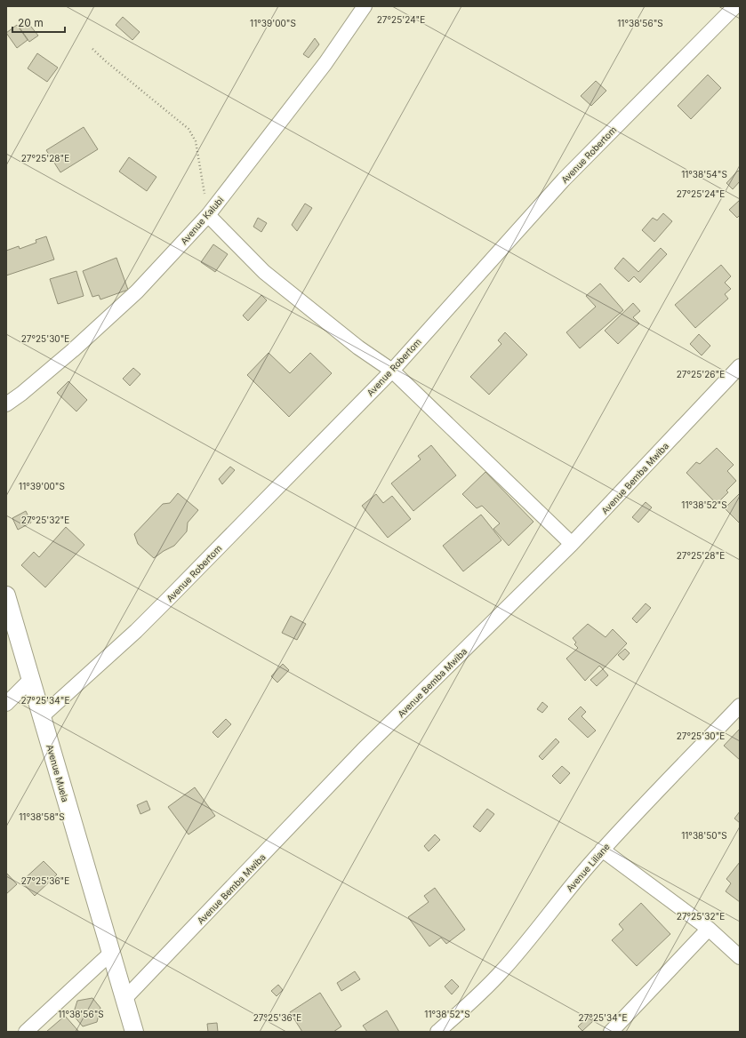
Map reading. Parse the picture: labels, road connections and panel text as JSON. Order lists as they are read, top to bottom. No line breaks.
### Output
{"streets":{"street":["Avenue Robertom","Avenue Kalubi","Avenue Bemba Mwiba","Avenue Muela","Avenue Liliane"]},"crossings":[["Avenue Robertom","Avenue Muela"],["Avenue Bemba Mwiba","Avenue Muela"]],"scale_bar":"20 m","coordinates":["27°25'24\"E","11°39'00\"S","11°38'56\"S","27°25'28\"E","11°38'54\"S","27°25'30\"E","27°25'26\"E","11°38'52\"S","27°25'32\"E","27°25'34\"E","11°38'58\"S","11°38'50\"S","27°25'36\"E"]}
